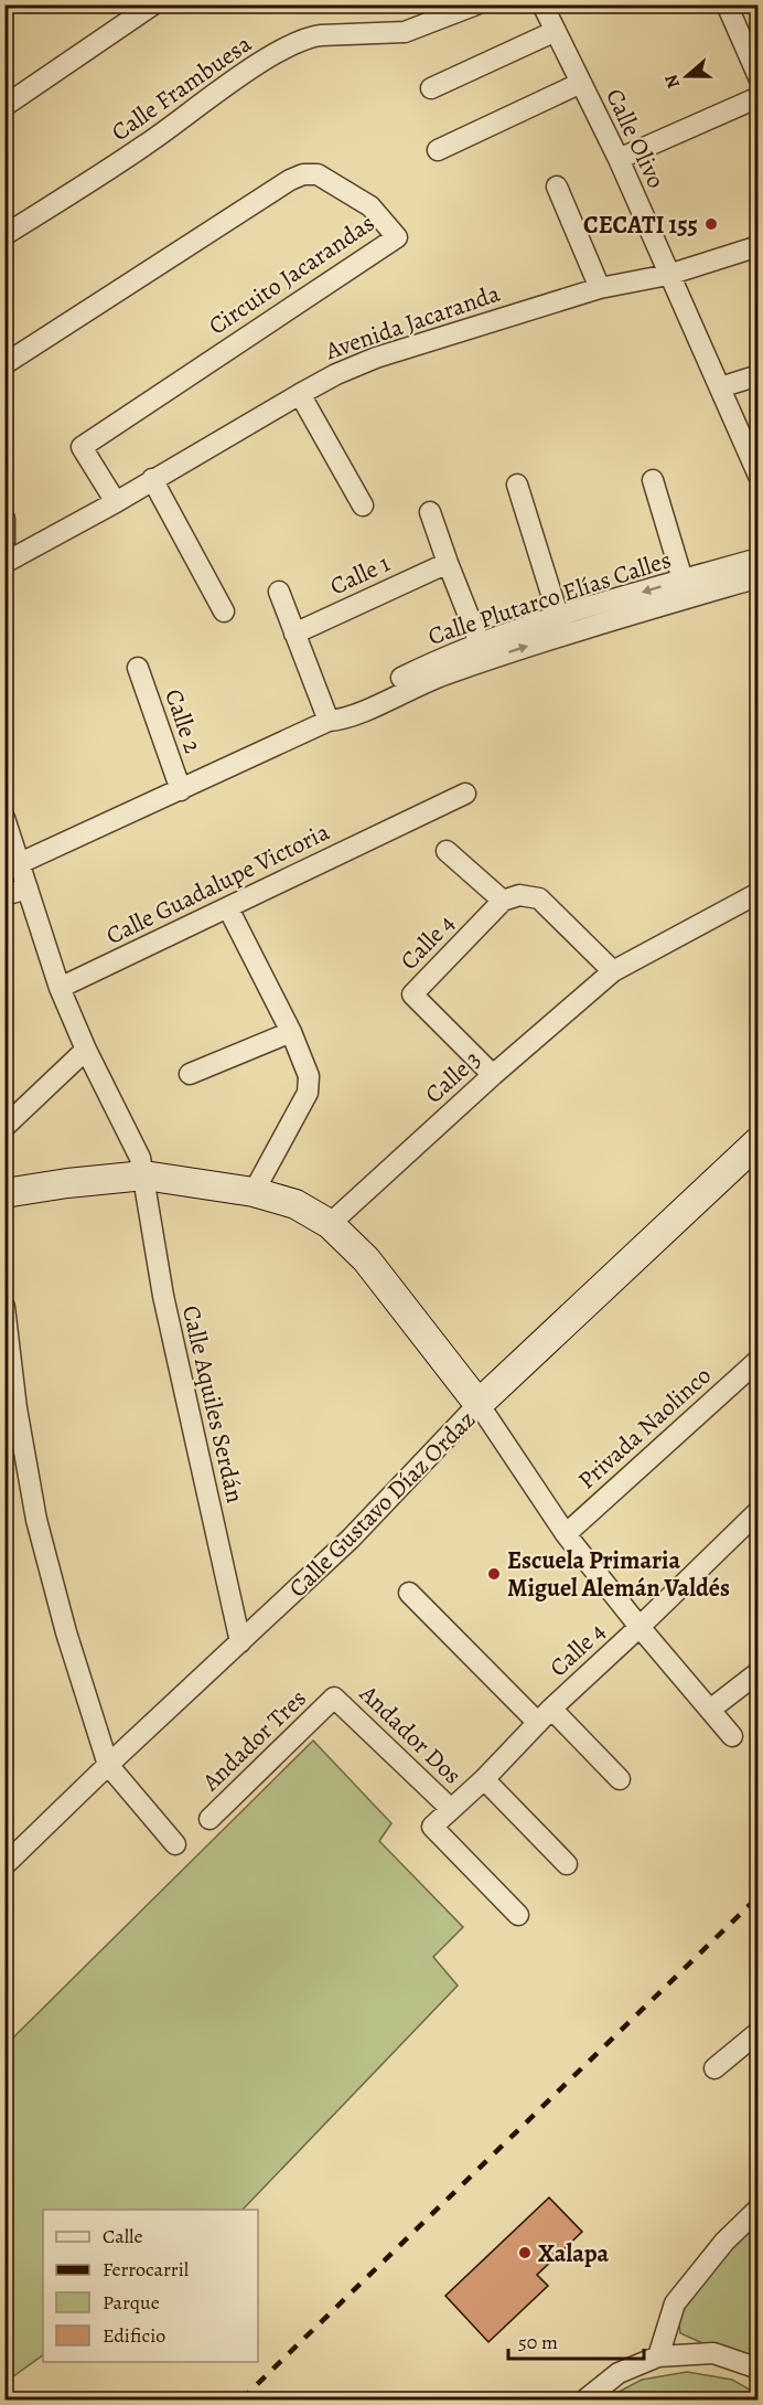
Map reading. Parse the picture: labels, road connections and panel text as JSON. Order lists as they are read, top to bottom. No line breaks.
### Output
{"streets":{"main road":["Calle Gustavo Díaz Ordaz"],"street":["Calle Frambuesa","Calle Olivo","Circuito Jacarandas","Avenida Jacaranda","Calle 1","Calle Plutarco Elías Calles","Calle 2","Calle Guadalupe Victoria","Calle 4","Calle 3","Calle Aquiles Serdán","Privada Naolinco","Andador Dos","Andador Tres"]},"crossings":[["Calle Olivo","Avenida Jacaranda"],["Circuito Jacarandas","Avenida Jacaranda"],["Calle Plutarco Elías Calles","Calle 2"],["Calle Plutarco Elías Calles","Calle Aquiles Serdán"],["Calle Guadalupe Victoria","Calle Aquiles Serdán"],["Calle 4","Calle 3"],["Calle 4","Andador Dos"],["Calle Aquiles Serdán","Calle Gustavo Díaz Ordaz"],["Andador Dos","Andador Tres"]],"places":["CECATI 155","Escuela Primaria Miguel Alemán Valdés","Xalapa"],"legend":["Calle","Ferrocarril","Parque","Edificio"],"scale_bar":"50 m","north":"left"}
